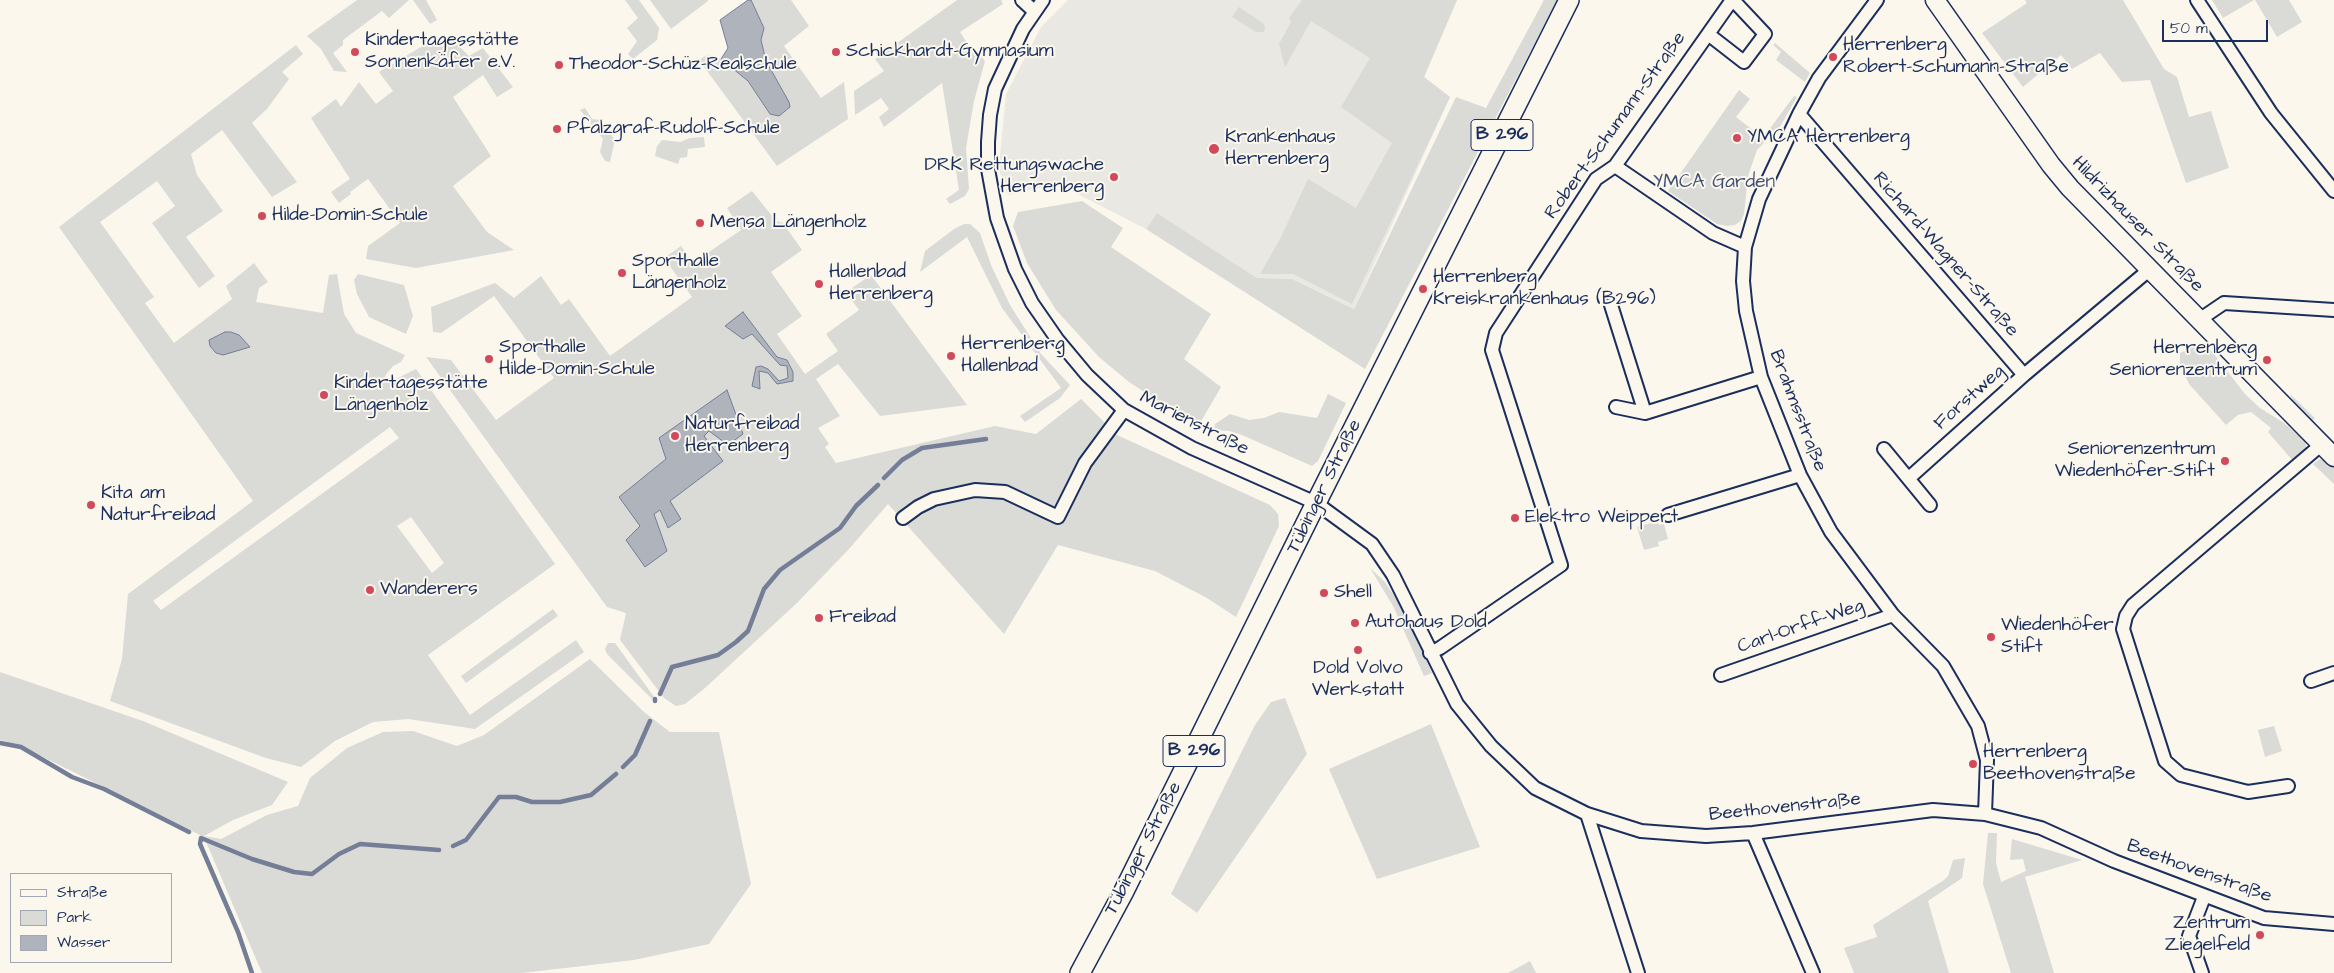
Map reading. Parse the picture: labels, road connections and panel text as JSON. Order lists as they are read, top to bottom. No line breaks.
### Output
{"streets":{"main road":["B 296","Hildrizhauser Straße","Tübinger Straße"],"street":["Robert-Schumann-Straße","Richard-Wagner-Straße","Forstweg","Brahmsstraße","Marienstraße","Carl-Orff-Weg","Beethovenstraße"]},"crossings":[["Robert-Schumann-Straße","Beethovenstraße"],["Hildrizhauser Straße","Forstweg"],["Richard-Wagner-Straße","Forstweg"],["Richard-Wagner-Straße","Brahmsstraße"],["Brahmsstraße","Carl-Orff-Weg"],["Brahmsstraße","Beethovenstraße"],["Marienstraße","Tübinger Straße"],["Marienstraße","Beethovenstraße"],["Tübinger Straße","Beethovenstraße"]],"parks":["YMCA Garden"],"places":["Kindertagesstätte Sonnenkäfer e.V.","Schickhardt-Gymnasium","Herrenberg Robert-Schumann-Straße","Theodor-Schüz-Realschule","Pfalzgraf-Rudolf-Schule","YMCA Herrenberg","Krankenhaus Herrenberg","DRK Rettungswache Herrenberg","Hilde-Domin-Schule","Mensa Längenholz","Sporthalle Längenholz","Hallenbad Herrenberg","Herrenberg Kreiskrankenhaus (B296)","Herrenberg Hallenbad","Sporthalle Hilde-Domin-Schule","Herrenberg Seniorenzentrum","Kindertagesstätte Längenholz","Naturfreibad Herrenberg","Seniorenzentrum Wiedenhöfer-Stift","Kita am Naturfreibad","Elektro Weippert","Wanderers","Shell","Freibad","Autohaus Dold","Wiedenhöfer Stift","Dold Volvo Werkstatt","Herrenberg Beethovenstraße","Zentrum Ziegelfeld"],"legend":["Straße","Park","Wasser"],"scale_bar":"50 m"}
